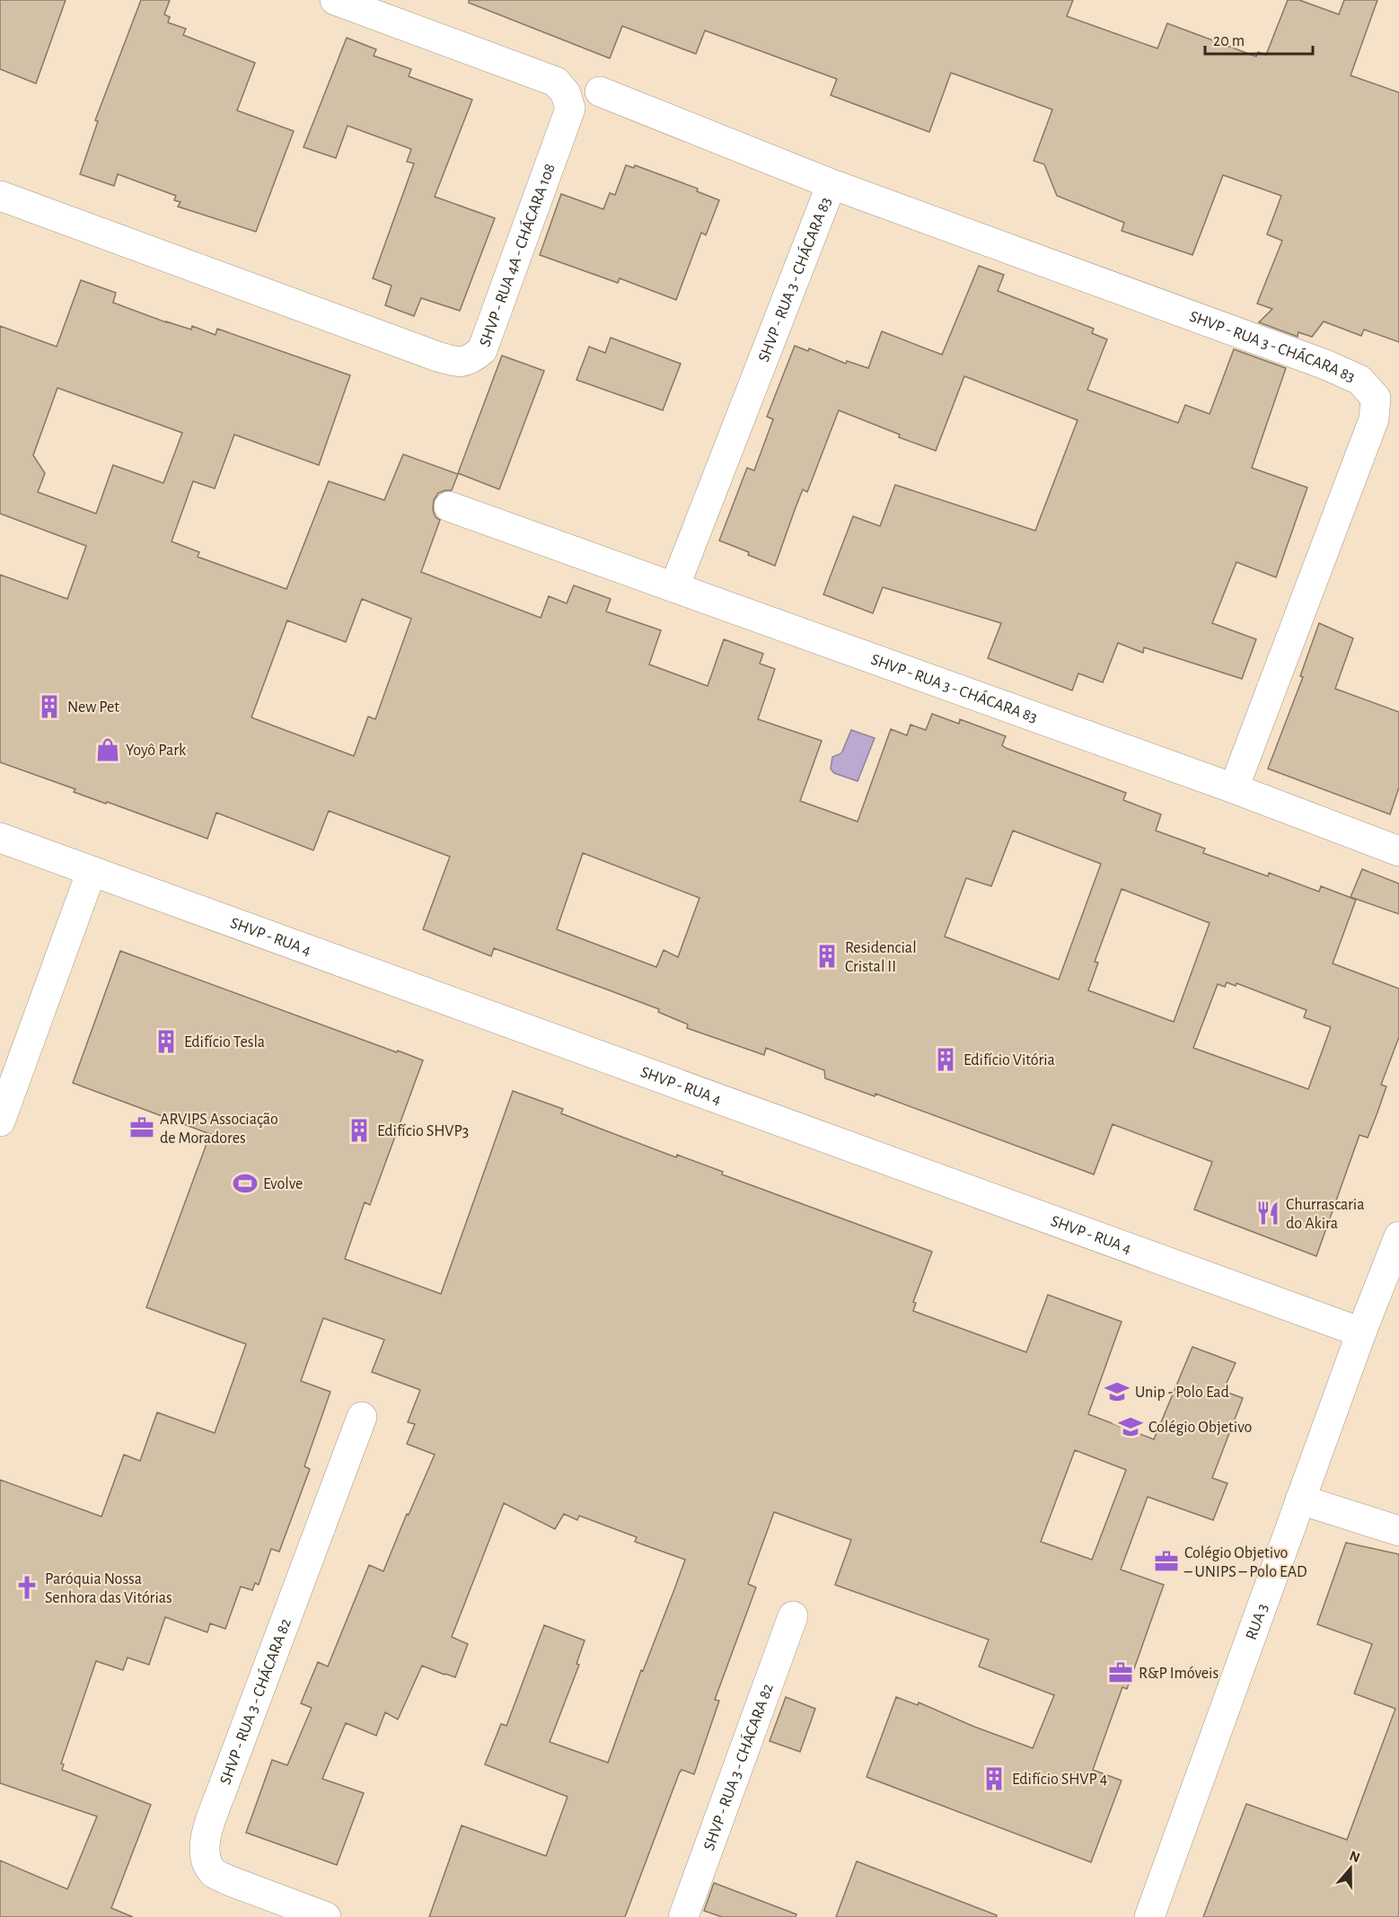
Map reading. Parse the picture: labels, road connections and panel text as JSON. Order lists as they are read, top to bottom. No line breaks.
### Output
{"streets":{"street":["SHVP - RUA 4A - CHÁCARA 108","SHVP - RUA 3 - CHÁCARA 83","SHVP - RUA 4","RUA 3","SHVP - RUA 3 - CHÁCARA 82"]},"crossings":[["SHVP - RUA 4","RUA 3"]],"places":{"building":["New Pet","Residencial Cristal II","Edifício Tesla","Edifício Vitória","Edifício SHVP3","Edifício SHVP 4"],"shop":["Yoyô Park"],"office":["ARVIPS Associação de Moradores","Colégio Objetivo – UNIPS – Polo EAD","R&P Imóveis"],"sports":["Evolve"],"restaurant":["Churrascaria do Akira"],"school or university":["Unip - Polo Ead","Colégio Objetivo"],"church":["Paróquia Nossa Senhora das Vitórias"]},"scale_bar":"20 m","north":"top"}
